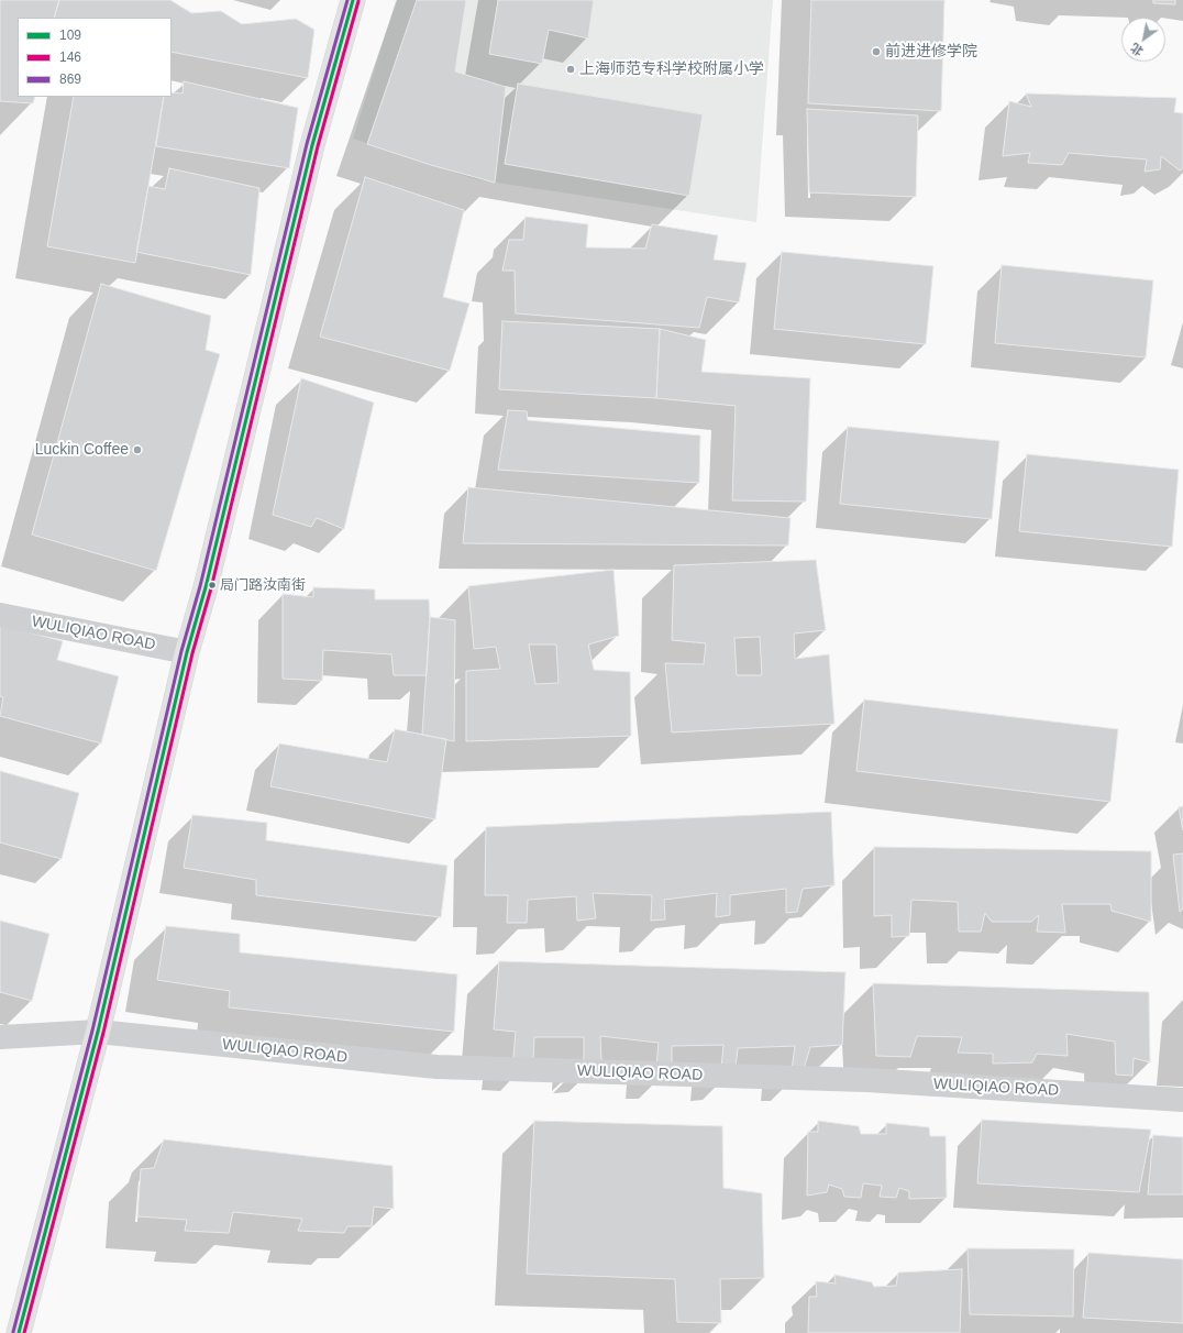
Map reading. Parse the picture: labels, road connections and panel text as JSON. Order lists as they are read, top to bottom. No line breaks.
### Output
{"streets":{"street":["WULIQIAO ROAD"]},"places":["前进进修学院","上海师范专科学校附属小学","Luckin Coffee","局门路汝南街"],"lines":["transit line 109","transit line 869","transit line 146"],"legend":["109","146","869"],"north":"bottom left"}
